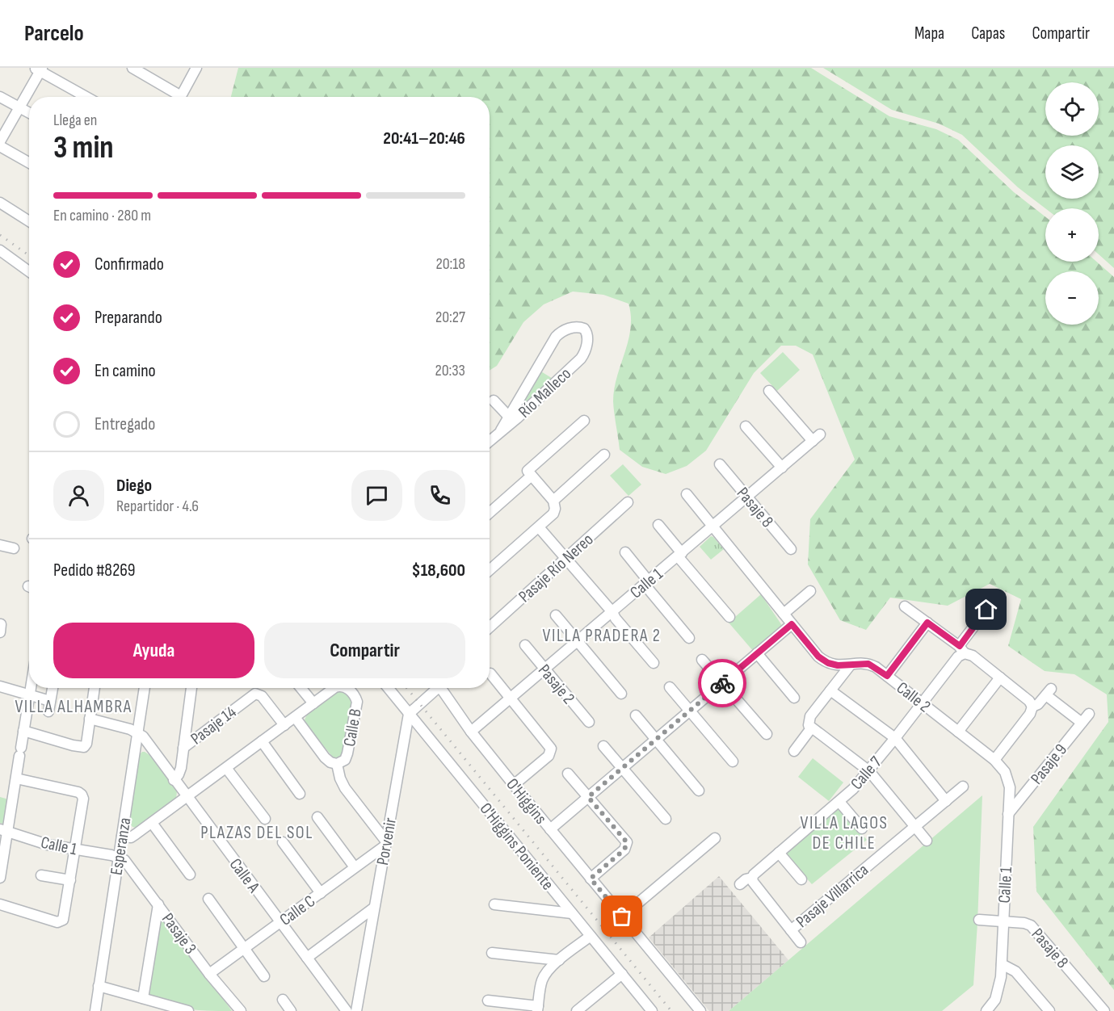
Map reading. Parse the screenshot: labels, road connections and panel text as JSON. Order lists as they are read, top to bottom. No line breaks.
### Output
{"streets":{"street":["Río Malleco","Pasaje 8","Pasaje Río Nereo","Calle 1","Pasaje 2","Calle 2","Pasaje 14","Calle B","Pasaje 9","Calle 7","O'Higgins","Porvenir","Esperanza","O'Higgins Poniente","Calle A","Pasaje Villarrica","Calle C","Pasaje 3"]},"crossings":[["Pasaje 8","Calle 1"],["Calle 1","Pasaje 2"],["Calle 1","Calle 2"],["Calle 1","Pasaje 9"],["Calle 1","O'Higgins"],["Calle 1","Esperanza"],["Calle 1","Pasaje 3"],["Calle 2","Calle 7"],["Pasaje 14","Calle B"],["Calle B","Esperanza"],["Calle B","Calle A"],["Porvenir","O'Higgins Poniente"],["Porvenir","Calle C"],["Esperanza","Calle A"],["Esperanza","Pasaje 3"],["Calle A","Calle C"],["Calle C","Pasaje 3"]],"districts":["VILLA PRADERA 2","VILLA ALHAMBRA","VILLA LAGOS DE CHILE","PLAZAS DEL SOL"],"page":{"header":"Parcelo","nav":["Mapa","Capas","Compartir"],"map_buttons":["+","−"],"heading":["3 min","Llega en","20:41–20:46"],"panel":["Diego","Repartidor · 4.6","Pedido #8269","$18,600"],"bar":"En camino · 280 m","list":[["Confirmado","20:18"],["Preparando","20:27"],["En camino","20:33"],"Entregado"],"buttons":["Ayuda","Compartir"]}}
